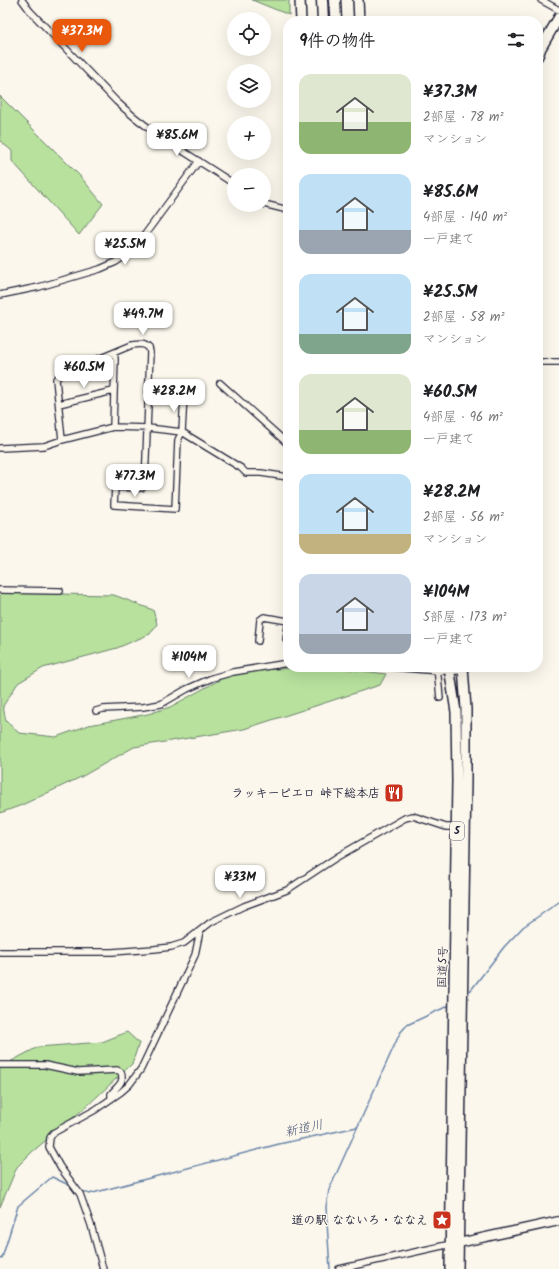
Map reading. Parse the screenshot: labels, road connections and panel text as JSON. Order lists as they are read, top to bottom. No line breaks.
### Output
{"streets":{"highway":["5","国道5号"]},"water":["新道川"],"places":{"restaurant":["ラッキーピエロ 峠下総本店"],"place":["道の駅 なないろ・ななえ"]},"page":{"map_buttons":["+","−"],"heading":"9件の物件","price":["¥37.3M","¥85.6M","¥25.5M","¥49.7M","¥60.5M","¥28.2M","¥77.3M","¥104M","¥33M"],"list":[{"name":"¥37.3M","note":"2部屋 · 78 m² · マンション"},{"name":"¥85.6M","note":"4部屋 · 140 m² · 一戸建て"},{"name":"¥25.5M","note":"2部屋 · 58 m² · マンション"},{"name":"¥60.5M","note":"4部屋 · 96 m² · 一戸建て"},{"name":"¥28.2M","note":"2部屋 · 56 m² · マンション"},{"name":"¥104M","note":"5部屋 · 173 m² · 一戸建て"}]}}
